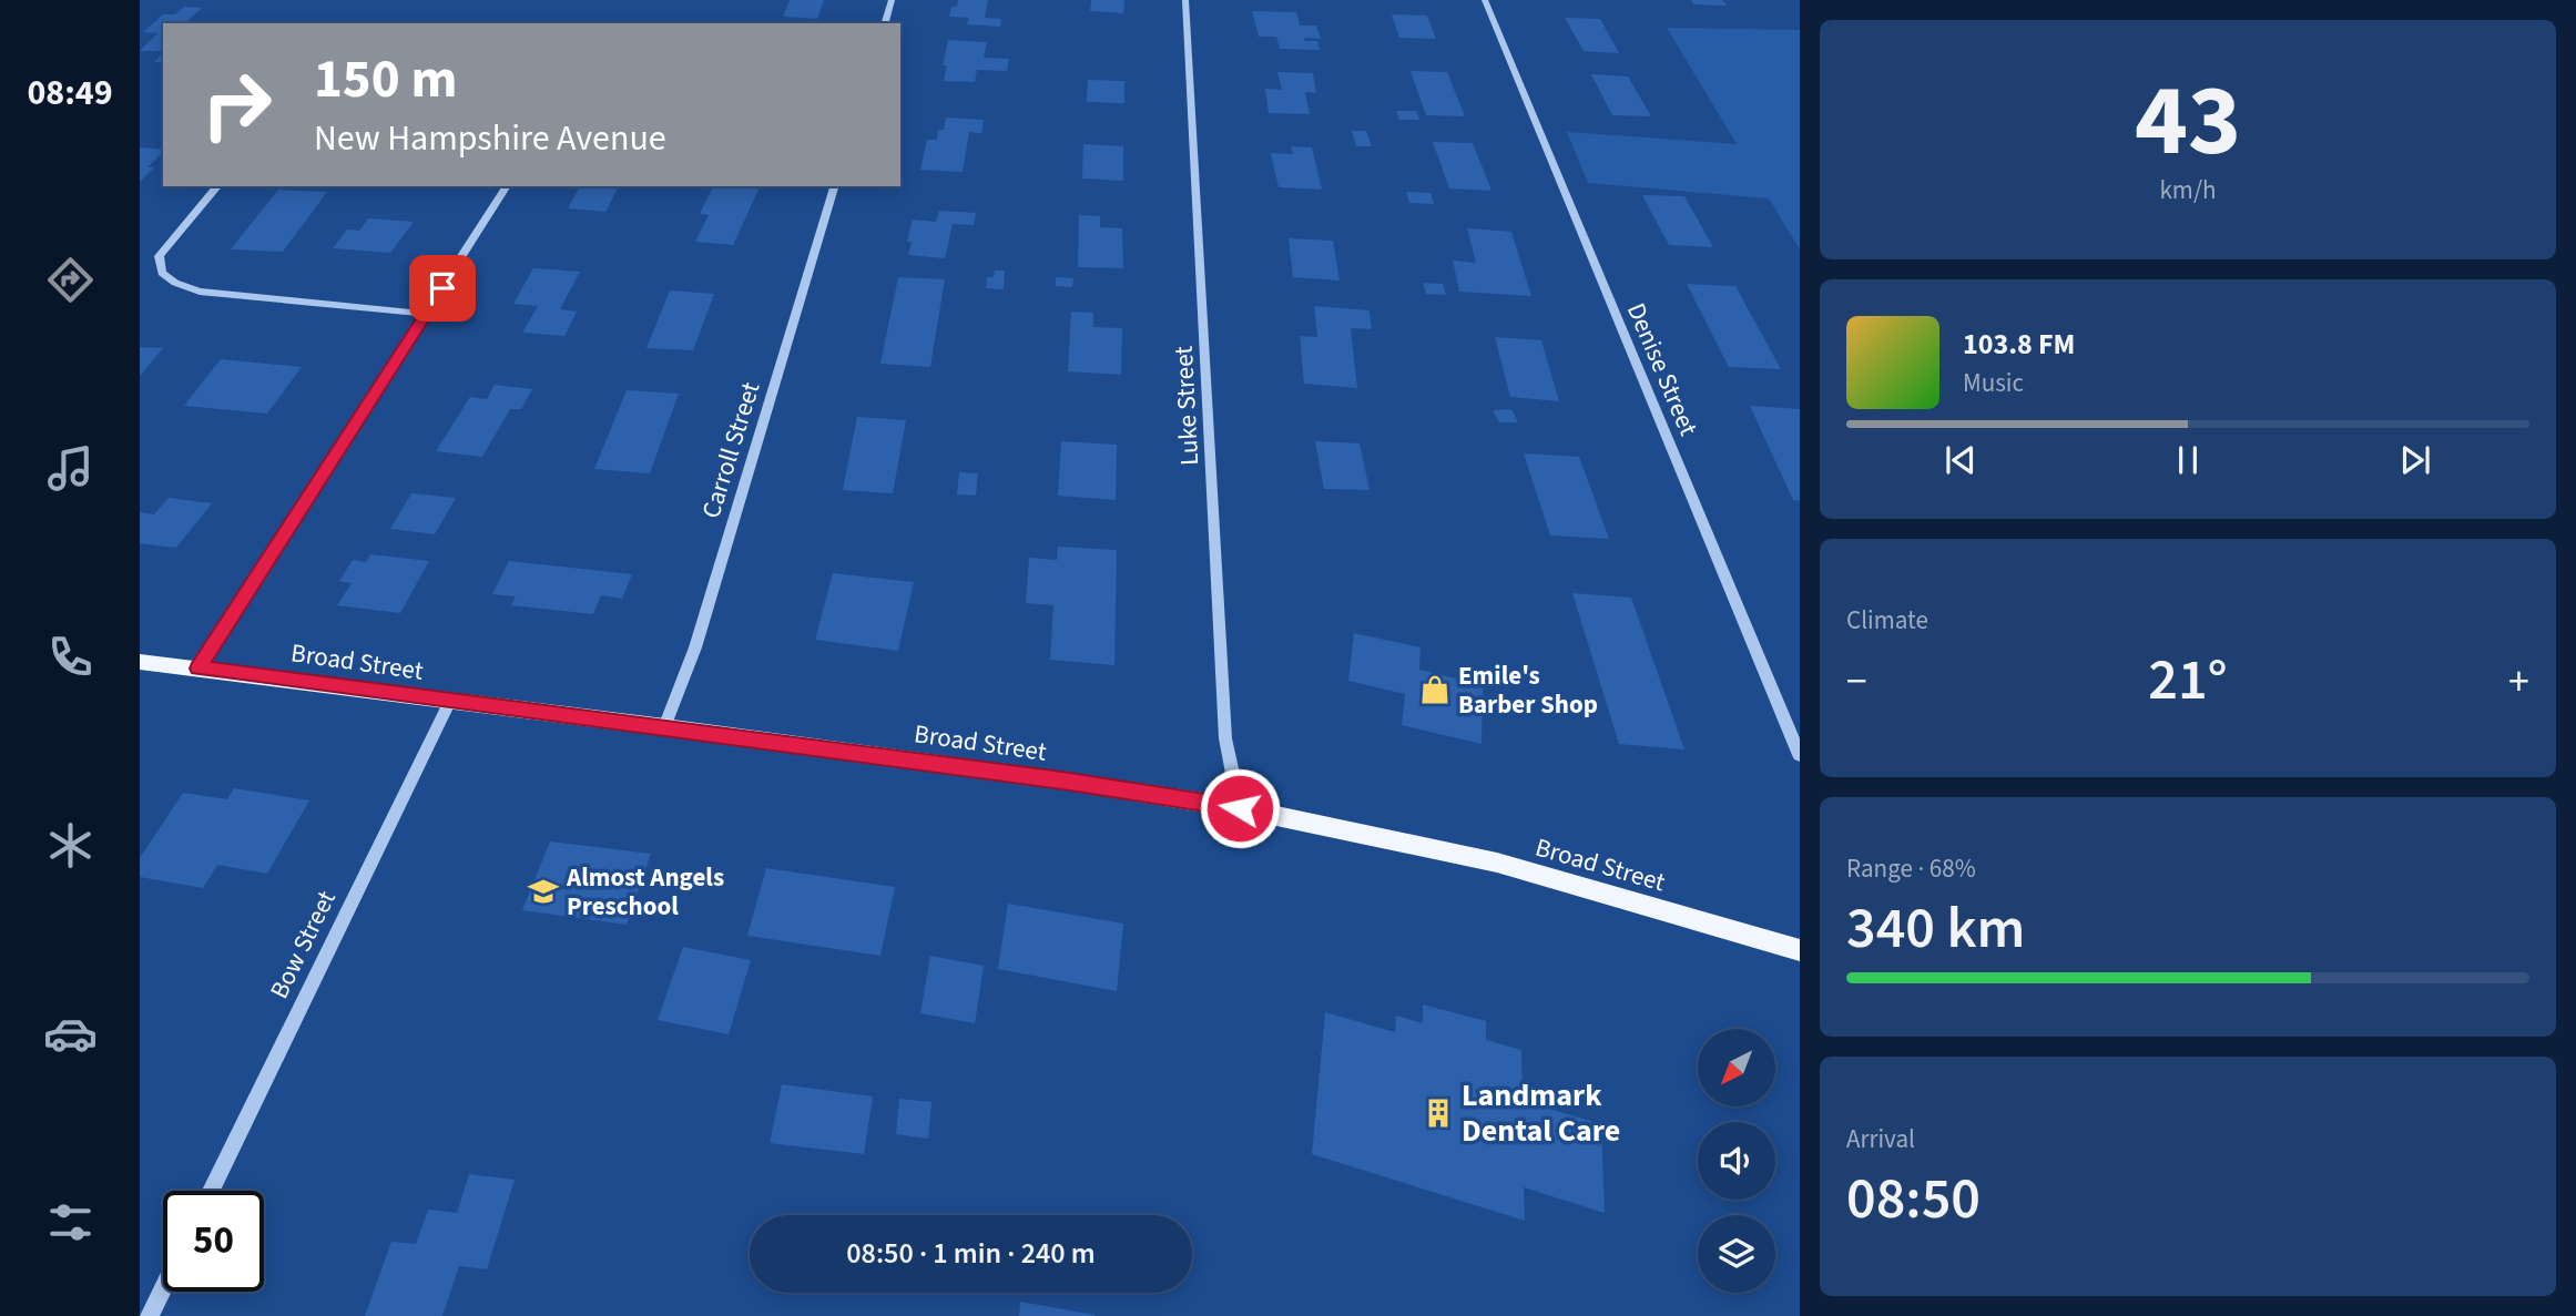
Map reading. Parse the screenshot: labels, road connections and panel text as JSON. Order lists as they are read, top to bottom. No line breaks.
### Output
{"streets":{"main road":["Broad Street"],"street":["Denise Street","Luke Street","Carroll Street","Bow Street"]},"crossings":[["Luke Street","Broad Street"],["Carroll Street","Broad Street"],["Broad Street","Bow Street"]],"places":{"shop":["Emile's Barber Shop"],"school or university":["Almost Angels Preschool"],"building":["Landmark Dental Care"]},"north":"bottom left","page":{"tabs":"08:49","tile":[["43","km/h"],"Climate",["Range · 68%","340 km"],["Arrival","08:50"]],"turn":["150 m","New Hampshire Avenue"],"song":["103.8 FM","Music"],"heat":["−","21°","+"],"limit":"50","trip":"08:50 · 1 min · 240 m"}}
